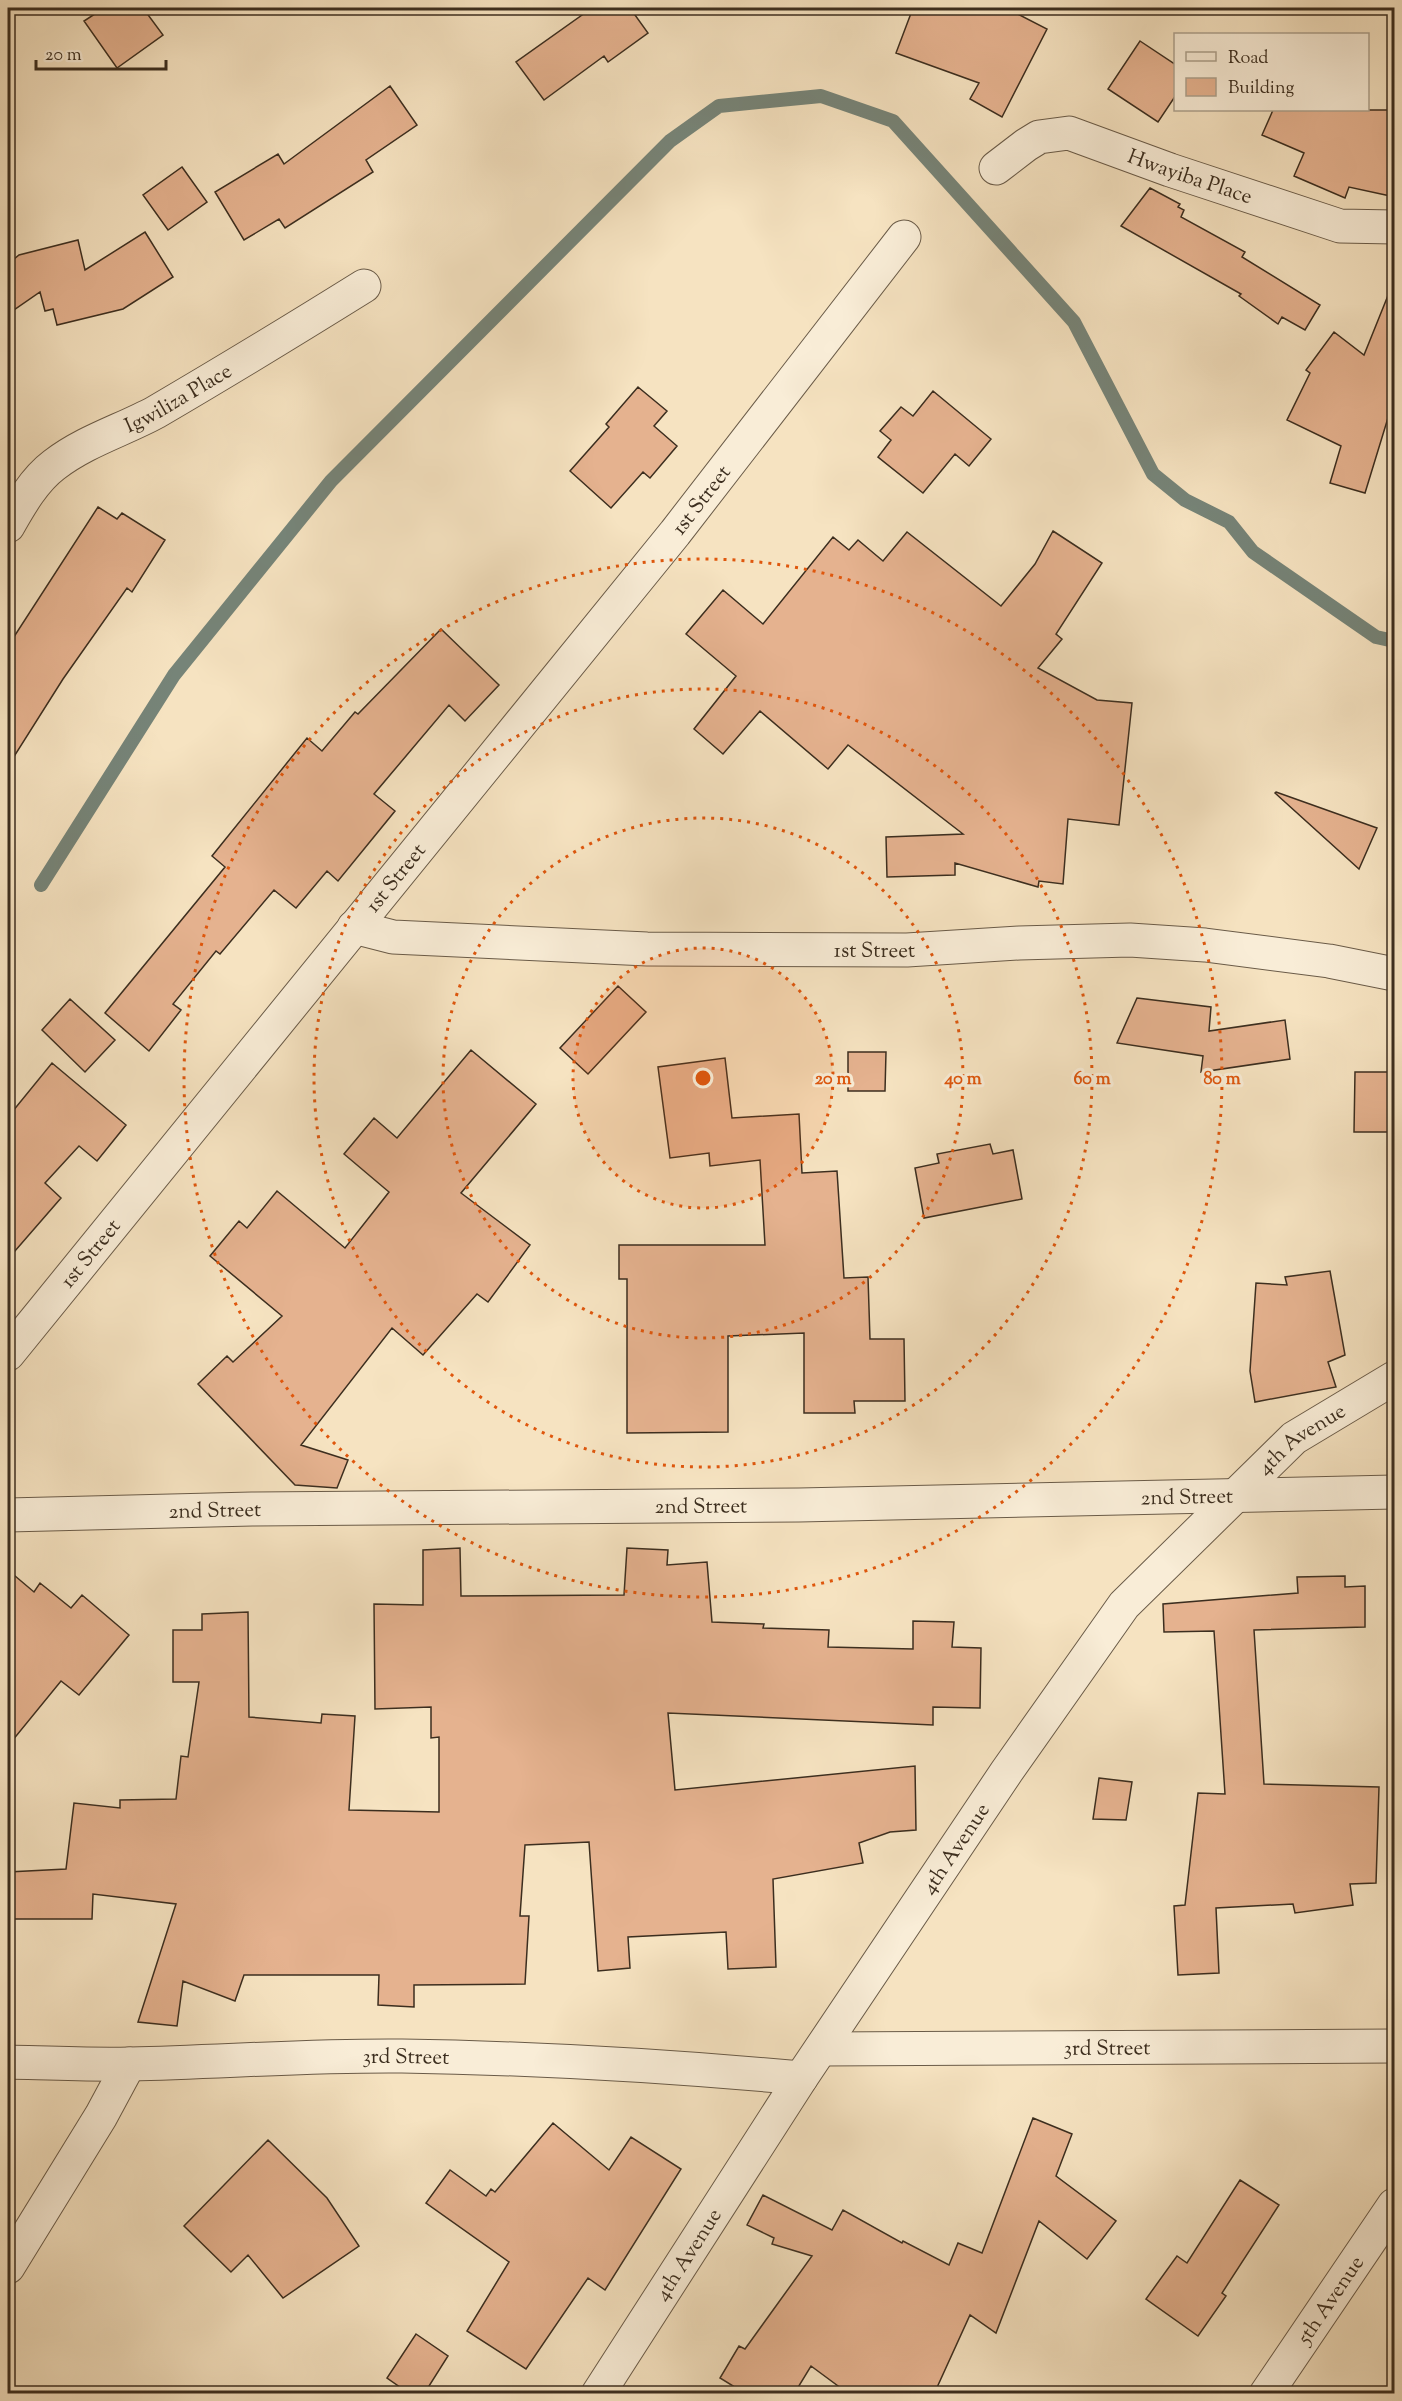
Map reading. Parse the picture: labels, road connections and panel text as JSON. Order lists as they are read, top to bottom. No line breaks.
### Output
{"streets":{"street":["Hwayiba Place","Igwiliza Place","1st Street","4th Avenue","2nd Street","3rd Street","5th Avenue"]},"crossings":[["4th Avenue","2nd Street"],["4th Avenue","3rd Street"]],"legend":["Road","Building"],"scale_bar":"20 m","rings":["20 m","40 m","60 m","80 m"]}
